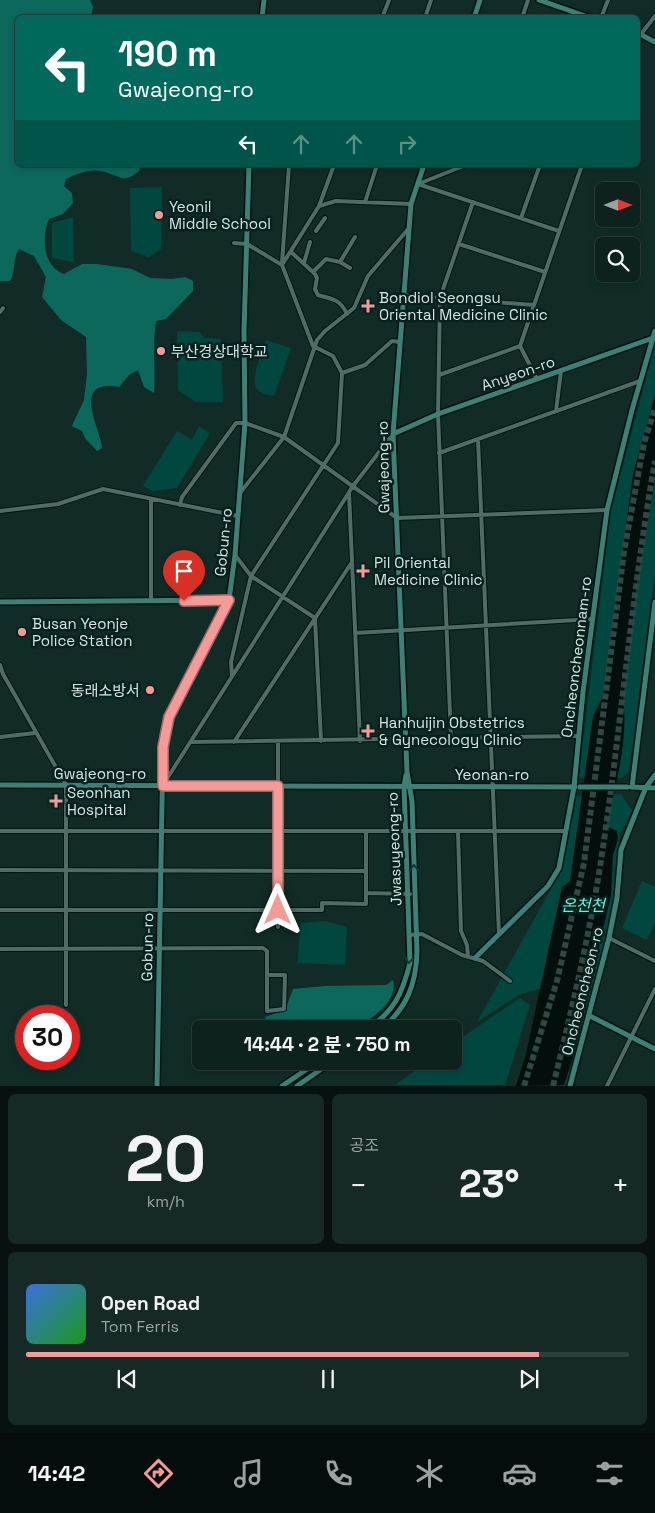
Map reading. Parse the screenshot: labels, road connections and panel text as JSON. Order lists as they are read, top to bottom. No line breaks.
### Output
{"streets":{"main road":["Anyeon-ro","Gwajeong-ro","Gobun-ro","Oncheoncheonnam-ro","Yeonan-ro","Jwasuyeong-ro","Oncheoncheon-ro"]},"crossings":[["Anyeon-ro","Gwajeong-ro"],["Anyeon-ro","Oncheoncheonnam-ro"],["Gwajeong-ro","Gobun-ro"],["Gwajeong-ro","Yeonan-ro"],["Gwajeong-ro","Jwasuyeong-ro"],["Oncheoncheonnam-ro","Yeonan-ro"],["Yeonan-ro","Jwasuyeong-ro"]],"water":["온천천"],"places":{"other":["Yeonil Middle School","부산경상대학교","Busan Yeonje Police Station","동래소방서"],"health":["Bondiol Seongsu Oriental Medicine Clinic","Pil Oriental Medicine Clinic","Hanhuijin Obstetrics & Gynecology Clinic","Seonhan Hospital"]},"north":"right","page":{"turn":["190 m","Gwajeong-ro"],"limit":"30","trip":"14:44 · 2 분 · 750 m","tile":[["20","km/h"],"공조"],"heat":["−","23°","+"],"song":["Open Road","Tom Ferris"],"tabs":"14:42"}}
